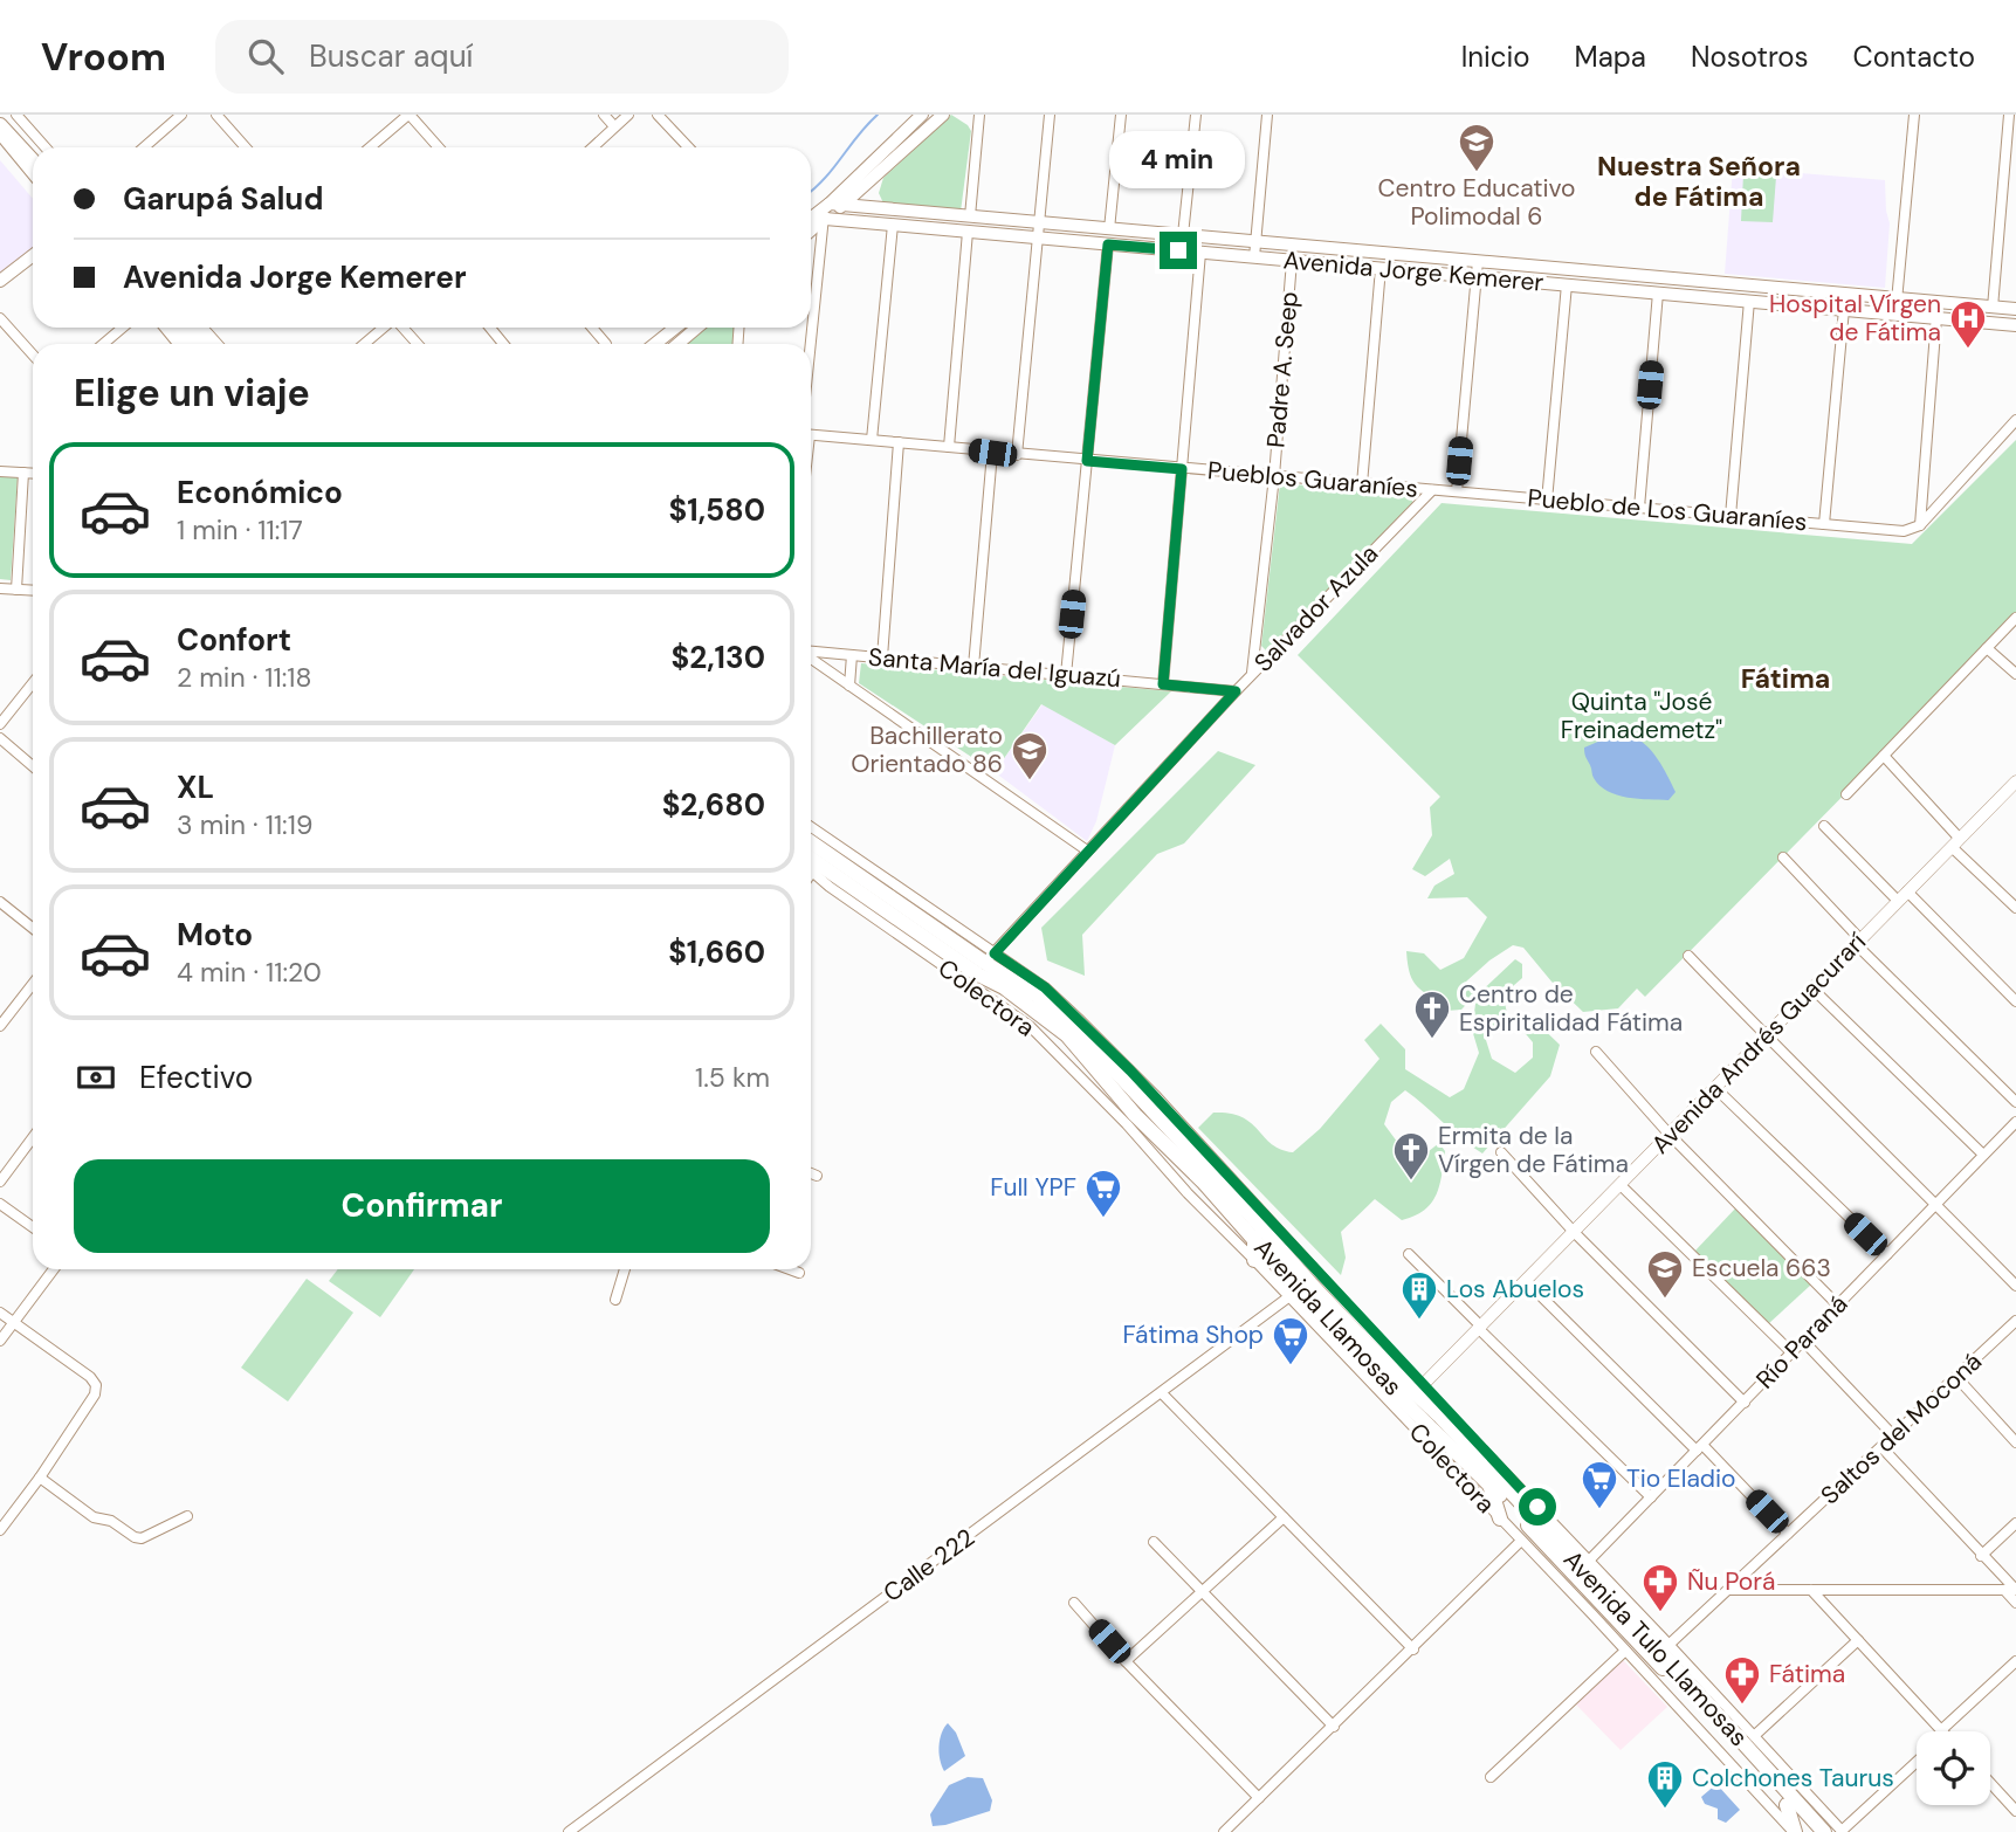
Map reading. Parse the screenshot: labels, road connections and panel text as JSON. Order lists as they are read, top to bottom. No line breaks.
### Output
{"streets":{"highway":["Avenida Llamosas","Avenida Tulo Llamosas"],"main road":["Avenida Jorge Kemerer"],"street":["Padre A. Seep","Pueblos Guaraníes","Pueblo de Los Guaraníes","Salvador Azula","Santa María del Iguazú","Colectora","Avenida Andrés Guacurarí","Río Paraná","Saltos del Moconá","Calle 222"]},"crossings":[["Avenida Jorge Kemerer","Padre A. Seep"],["Padre A. Seep","Pueblos Guaraníes"],["Padre A. Seep","Salvador Azula"],["Pueblos Guaraníes","Pueblo de Los Guaraníes"],["Pueblos Guaraníes","Salvador Azula"],["Pueblo de Los Guaraníes","Salvador Azula"],["Salvador Azula","Santa María del Iguazú"],["Salvador Azula","Colectora"],["Salvador Azula","Avenida Llamosas"],["Salvador Azula","Avenida Tulo Llamosas"],["Colectora","Avenida Andrés Guacurarí"],["Colectora","Avenida Llamosas"],["Colectora","Saltos del Moconá"],["Colectora","Calle 222"],["Colectora","Avenida Tulo Llamosas"],["Avenida Andrés Guacurarí","Avenida Llamosas"],["Avenida Andrés Guacurarí","Avenida Tulo Llamosas"],["Avenida Llamosas","Saltos del Moconá"],["Avenida Llamosas","Avenida Tulo Llamosas"],["Saltos del Moconá","Avenida Tulo Llamosas"]],"districts":["Nuestra Señora de Fátima","Fátima"],"parks":["Quinta \"José Freinademetz\""],"places":{"school or university":["Centro Educativo Polimodal 6","Bachillerato Orientado 86","Escuela 663"],"hospital":["Hospital Vírgen de Fátima"],"church":["Centro de Espiritalidad Fátima","Ermita de la Vírgen de Fátima"],"supermarket":["Full YPF","Fátima Shop","Tio Eladio"],"building":["Los Abuelos","Colchones Taurus"],"pharmacy":["Ñu Porá","Fátima"]},"page":{"header":"Vroom","search":"Buscar aquí","nav":["Inicio","Mapa","Nosotros","Contacto"],"bubble":"4 min","banner":["Garupá Salud","Avenida Jorge Kemerer"],"heading":"Elige un viaje","list":[{"name":"Económico","note":"1 min · 11:17","value":"$1,580"},{"name":"Confort","note":"2 min · 11:18","value":"$2,130"},{"name":"XL","note":"3 min · 11:19","value":"$2,680"},{"name":"Moto","note":"4 min · 11:20","value":"$1,660"}],"pay":["Efectivo","1.5 km"],"buttons":"Confirmar"}}
